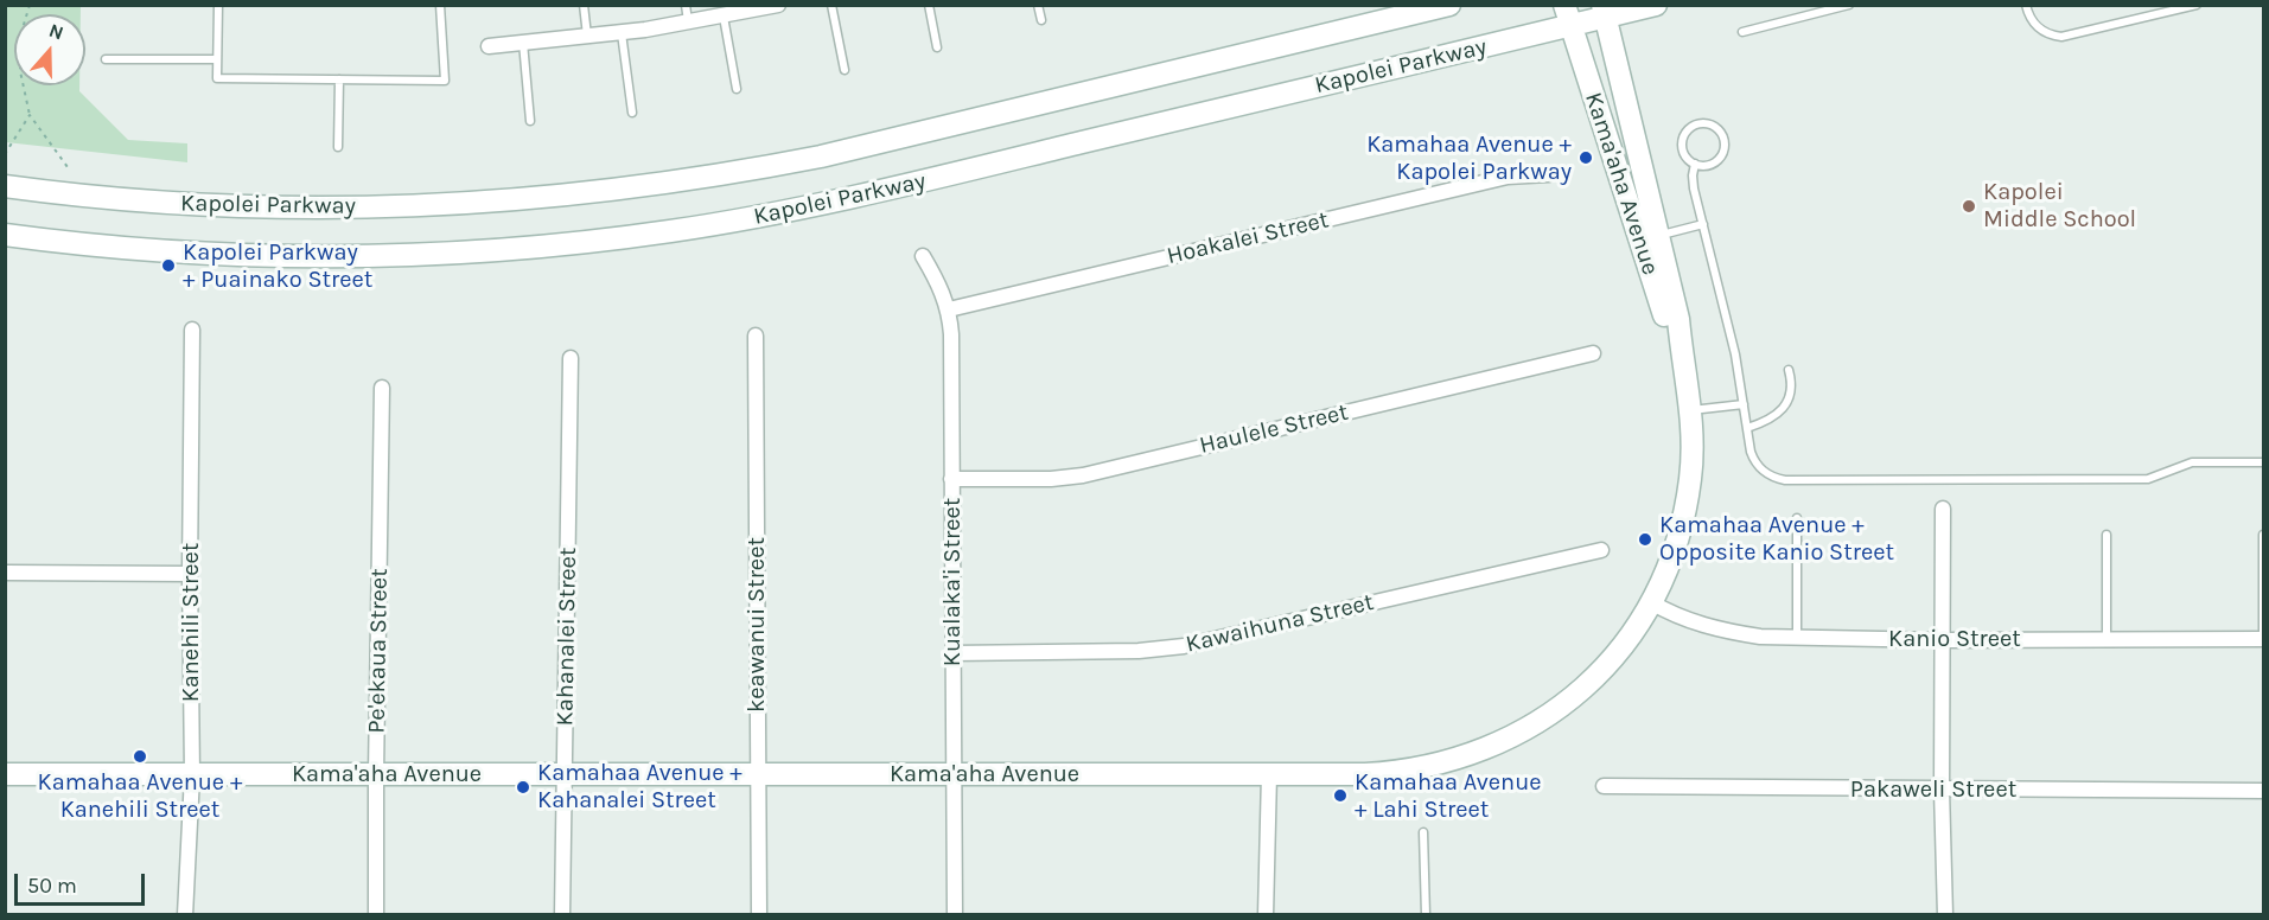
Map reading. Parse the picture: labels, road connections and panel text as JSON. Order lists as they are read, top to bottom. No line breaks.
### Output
{"streets":{"main road":["Kapolei Parkway","Kama'aha Avenue"],"street":["Hoakalei Street","Haulele Street","Kualaka'i Street","Kanehili Street","Kawaihuna Street","keawanui Street","Kahanalei Street","Kanio Street","Pe'ekaua Street","Pakaweli Street"]},"crossings":[["Kapolei Parkway","Kama'aha Avenue"],["Kama'aha Avenue","Kualaka'i Street"],["Kama'aha Avenue","Kanehili Street"],["Kama'aha Avenue","keawanui Street"],["Kama'aha Avenue","Kahanalei Street"],["Kama'aha Avenue","Kanio Street"],["Kama'aha Avenue","Pe'ekaua Street"],["Hoakalei Street","Kualaka'i Street"],["Haulele Street","Kualaka'i Street"],["Kualaka'i Street","Kawaihuna Street"]],"places":["Kamahaa Avenue + Kapolei Parkway","Kapolei Middle School","Kapolei Parkway + Puainako Street","Kamahaa Avenue + Opposite Kanio Street","Kamahaa Avenue + Kanehili Street","Kamahaa Avenue + Kahanalei Street","Kamahaa Avenue + Lahi Street"],"scale_bar":"50 m","north":"top"}
